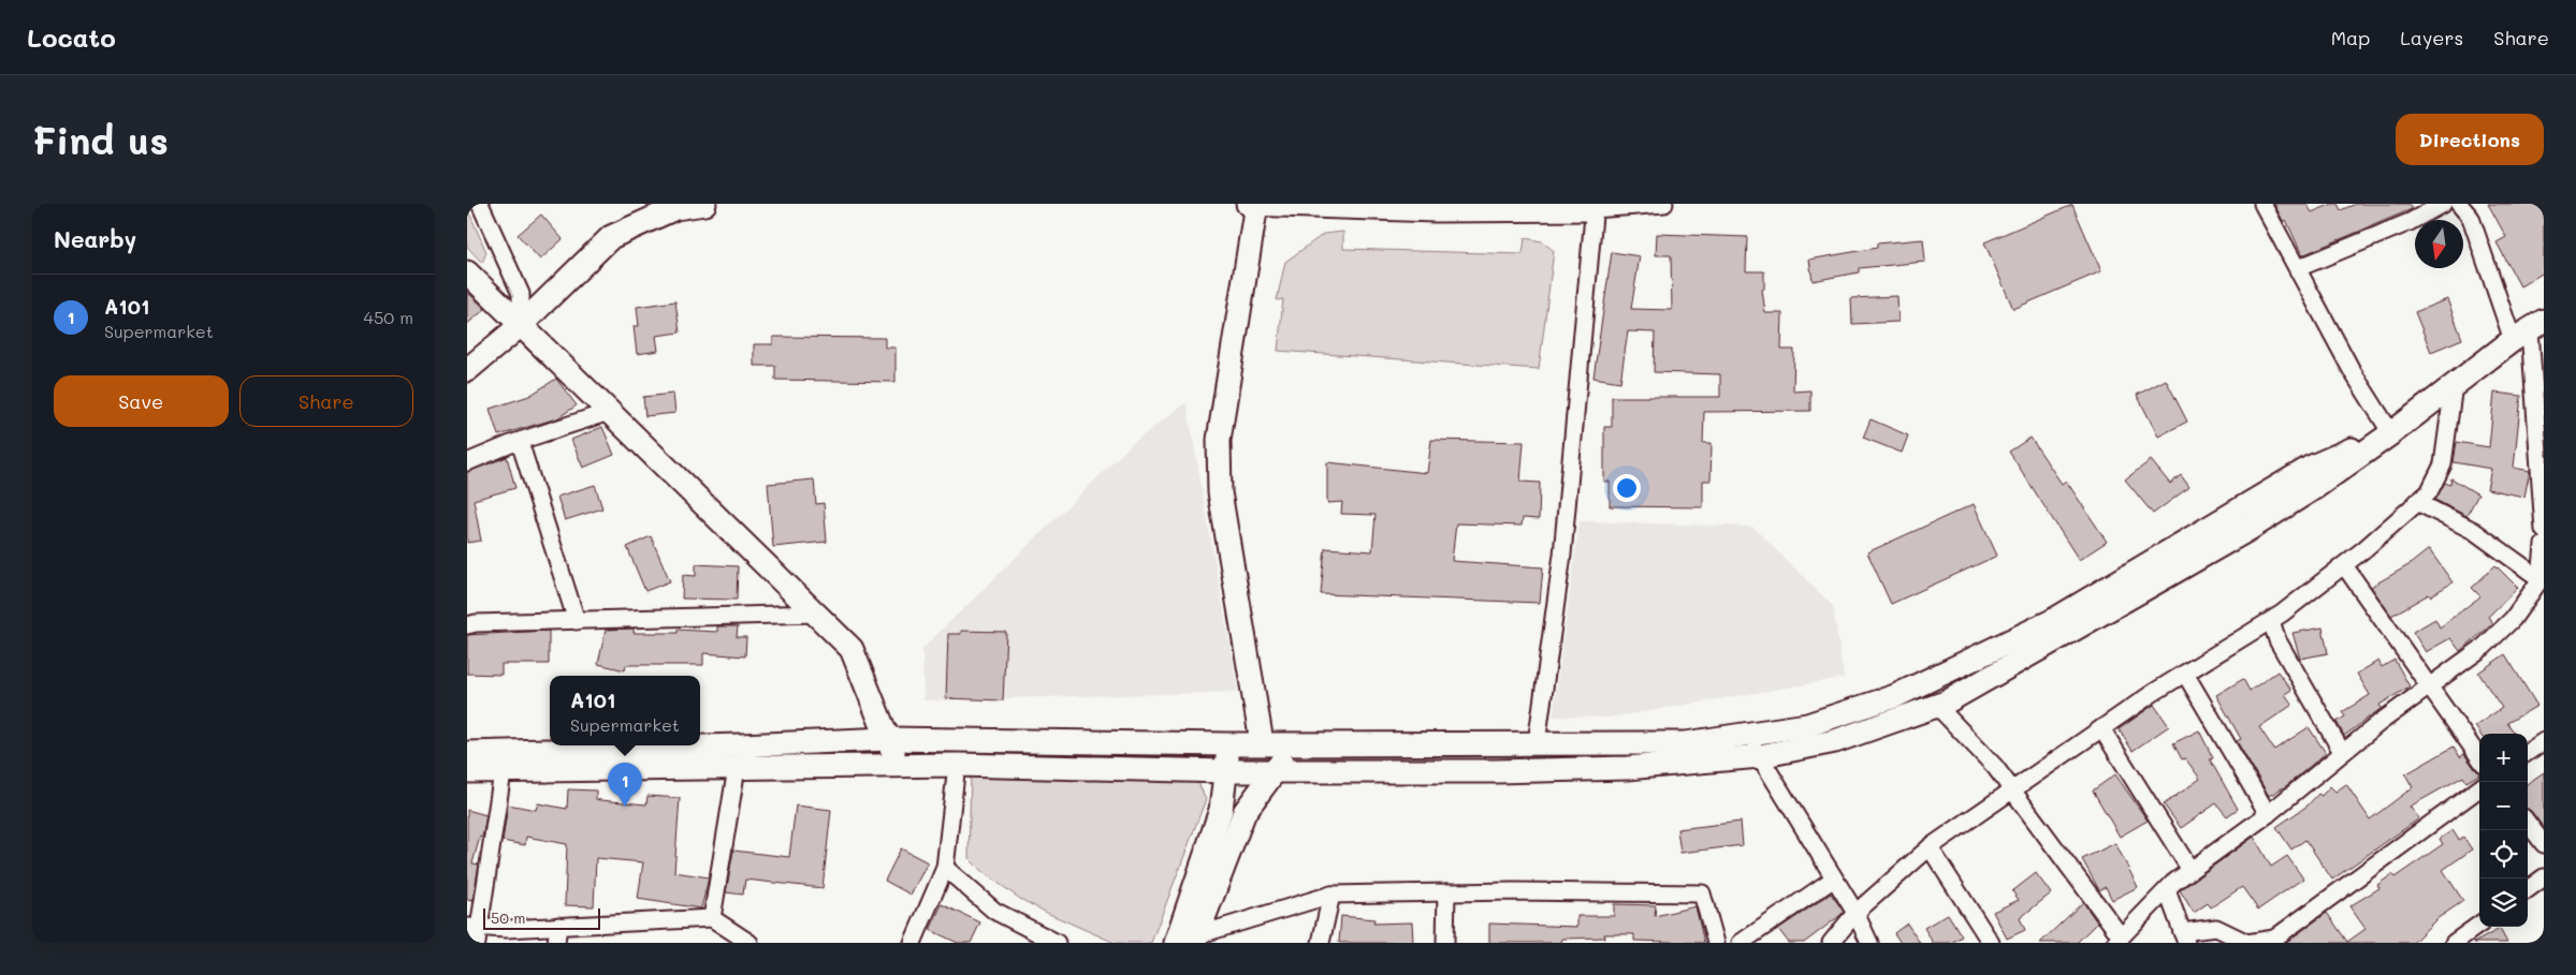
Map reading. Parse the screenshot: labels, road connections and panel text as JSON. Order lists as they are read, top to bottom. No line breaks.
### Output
{"scale_bar":"50 m","north":"bottom","page":{"header":"Locato","nav":["Map","Layers","Share"],"buttons":["Directions",["Save","Share"]],"title":"Find us","heading":"Nearby","list":[{"mark":"1","name":"A101","note":"Supermarket","value":"450 m"}],"popup":["A101","Supermarket"],"map_buttons":["+","−"],"pins":"1","scale":"50 m"}}
